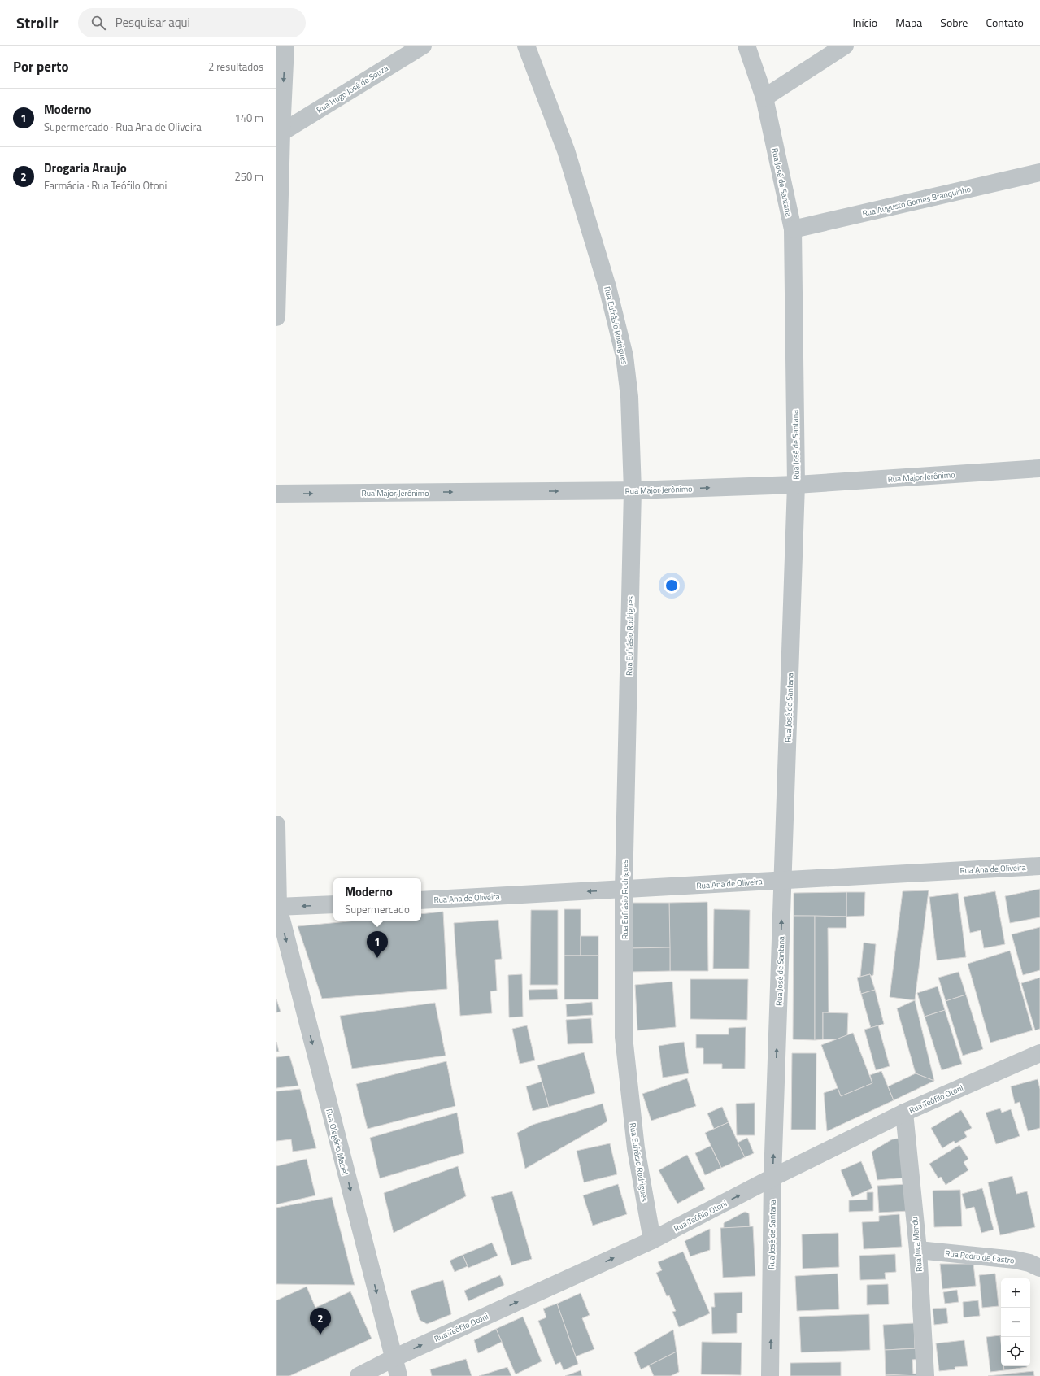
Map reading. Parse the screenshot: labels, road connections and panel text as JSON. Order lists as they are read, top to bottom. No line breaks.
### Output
{"streets":{"street":["Rua Hugo José de Souza","Rua José de Santana","Rua Augusto Gomes Branquinho","Rua Eufrásio Rodrigues","Rua Major Jerônimo","Rua Ana de Oliveira","Rua Teófilo Otoni","Rua Olegário Maciel","Rua Juca Mandu","Rua Pedro de Castro"]},"crossings":[["Rua José de Santana","Rua Augusto Gomes Branquinho"],["Rua José de Santana","Rua Major Jerônimo"],["Rua José de Santana","Rua Ana de Oliveira"],["Rua José de Santana","Rua Teófilo Otoni"],["Rua Eufrásio Rodrigues","Rua Major Jerônimo"],["Rua Eufrásio Rodrigues","Rua Ana de Oliveira"],["Rua Eufrásio Rodrigues","Rua Teófilo Otoni"],["Rua Teófilo Otoni","Rua Olegário Maciel"],["Rua Teófilo Otoni","Rua Juca Mandu"],["Rua Juca Mandu","Rua Pedro de Castro"]],"one_way":["Rua José de Santana","Rua Major Jerônimo","Rua Teófilo Otoni","Rua Olegário Maciel"],"page":{"header":"Strollr","search":"Pesquisar aqui","nav":["Início","Mapa","Sobre","Contato"],"heading":["Por perto","2 resultados"],"list":[{"mark":"1","name":"Moderno","note":"Supermercado · Rua Ana de Oliveira","value":"140 m"},{"mark":"2","name":"Drogaria Araujo","note":"Farmácia · Rua Teófilo Otoni","value":"250 m"}],"popup":["Moderno","Supermercado"],"pins":["1","2"],"map_buttons":["+","−"]}}
